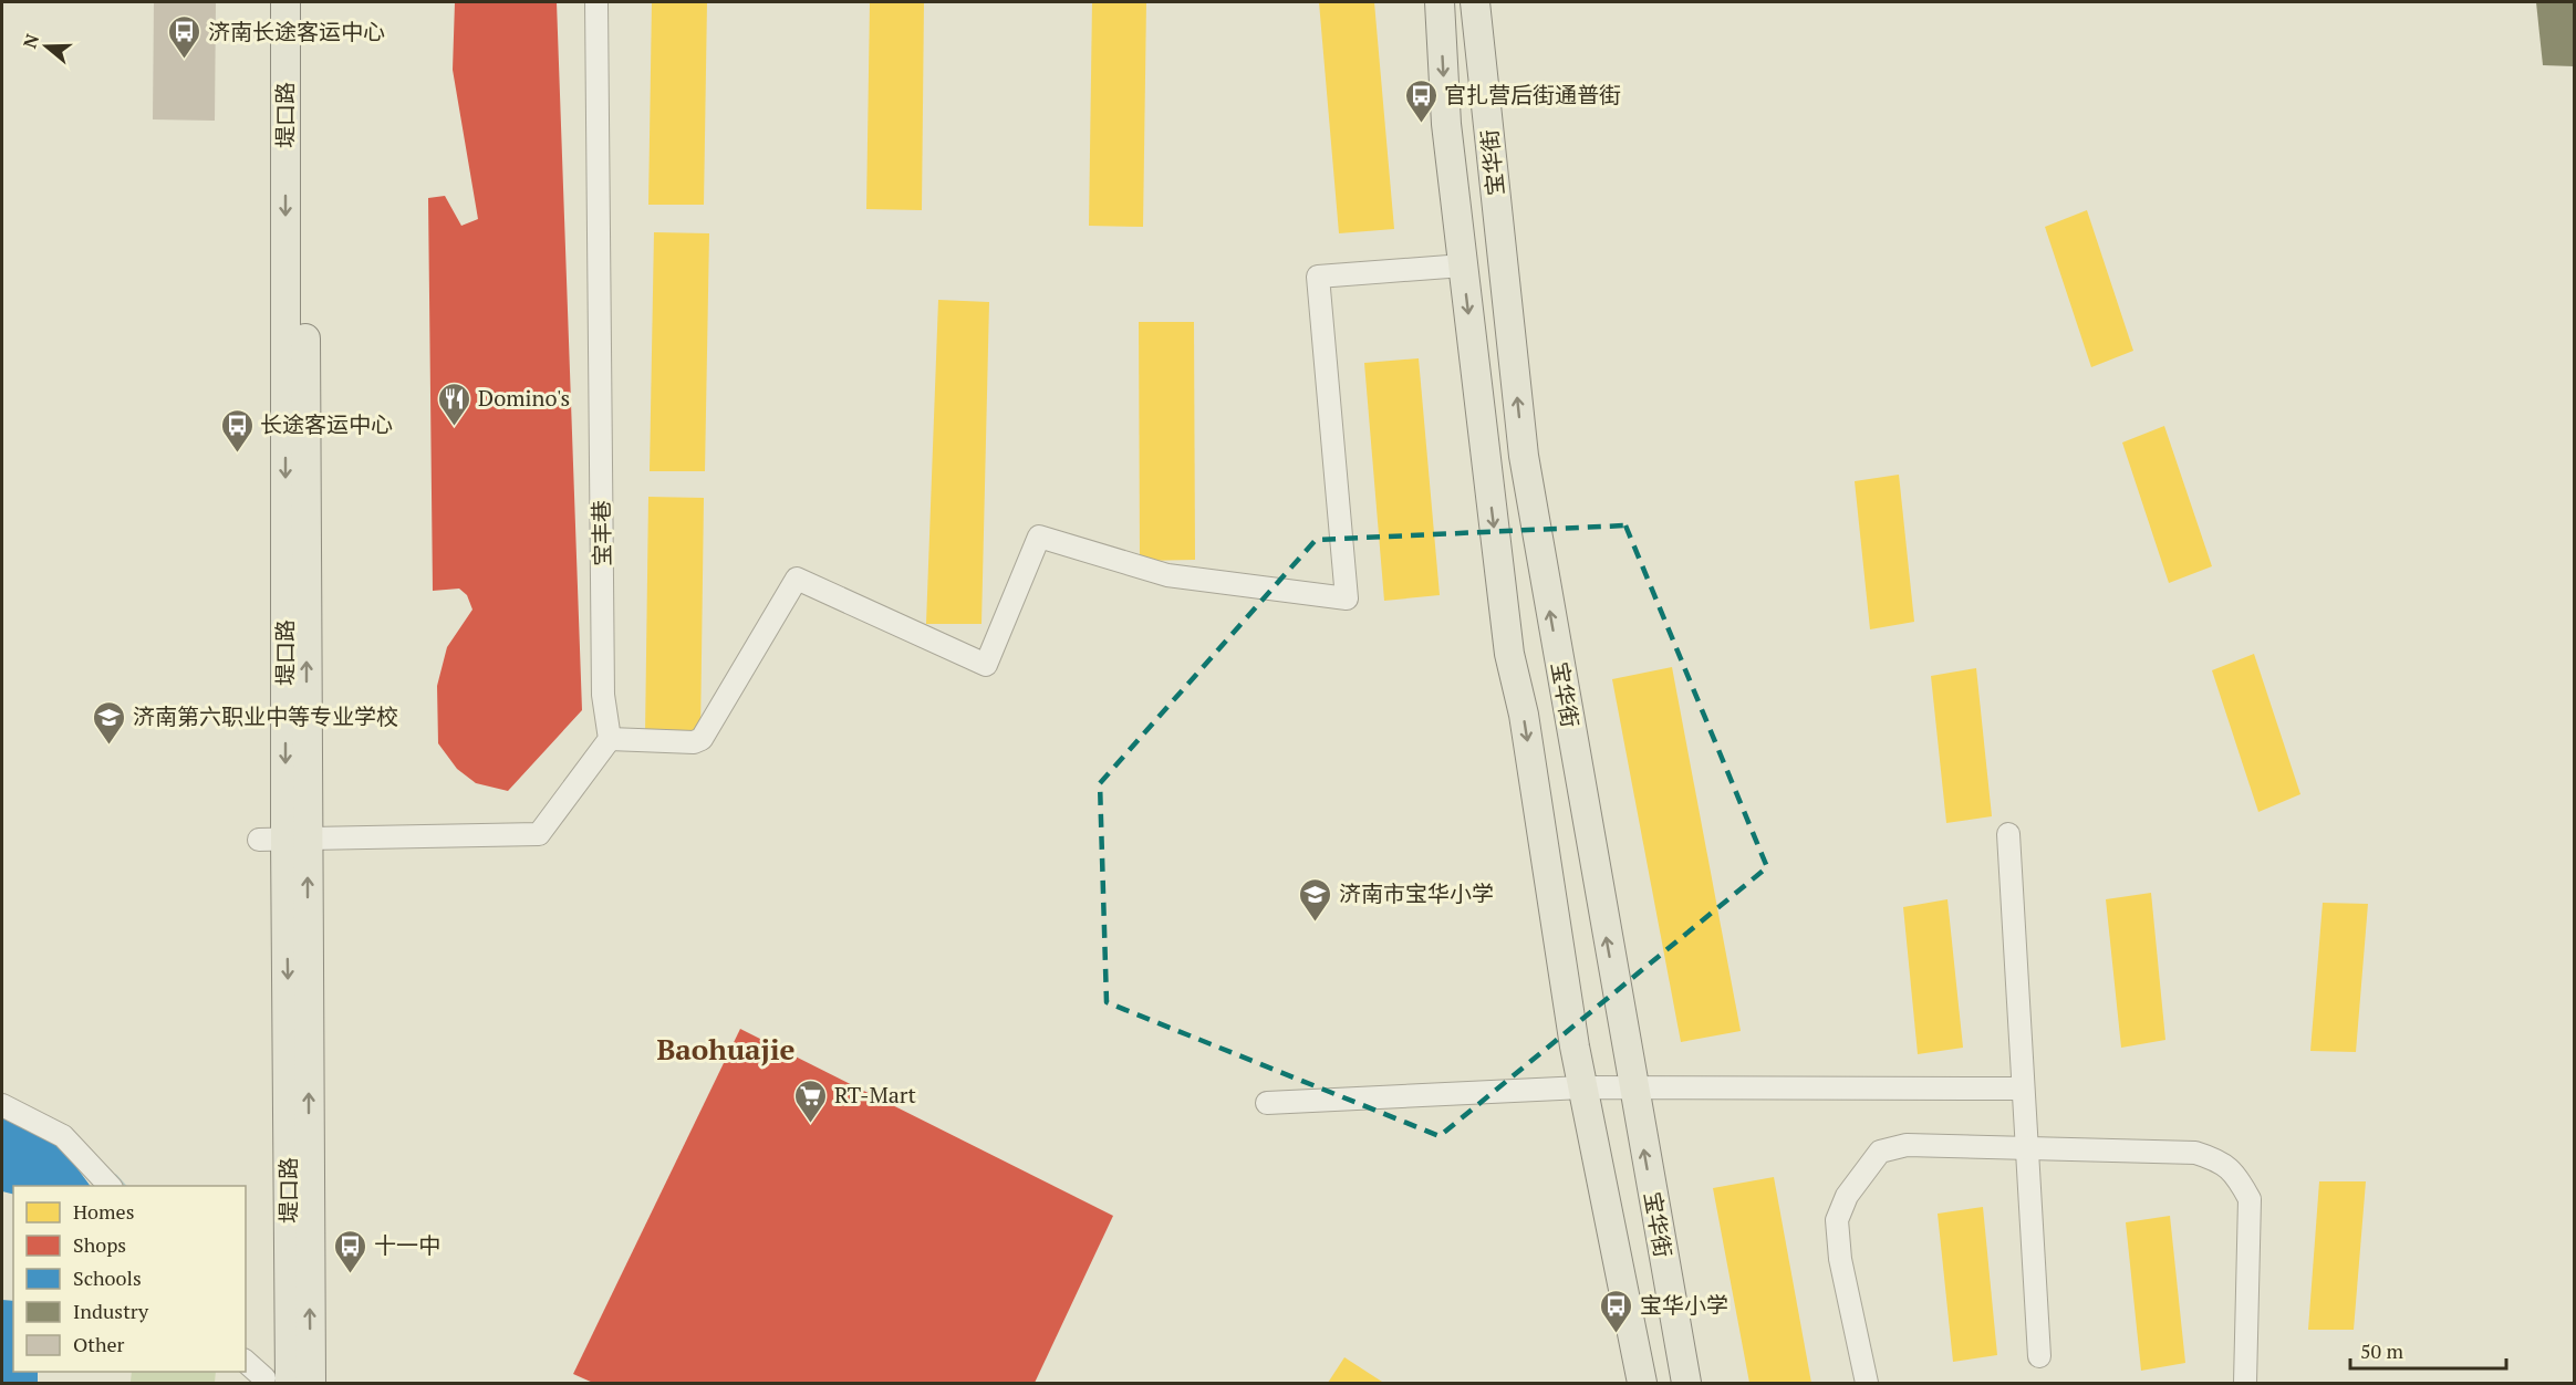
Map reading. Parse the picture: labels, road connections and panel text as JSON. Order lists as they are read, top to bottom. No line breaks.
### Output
{"streets":{"main road":["堤口路","宝华街"],"street":["宝丰巷"]},"districts":["Baohuajie"],"places":{"bus stop":["济南长途客运中心","官扎营后街通普街","长途客运中心","十一中","宝华小学"],"restaurant":["Domino's"],"school or university":["济南第六职业中等专业学校","济南市宝华小学"],"supermarket":["RT-Mart"]},"legend":["Homes","Shops","Schools","Industry","Other"],"scale_bar":"50 m","north":"left"}
